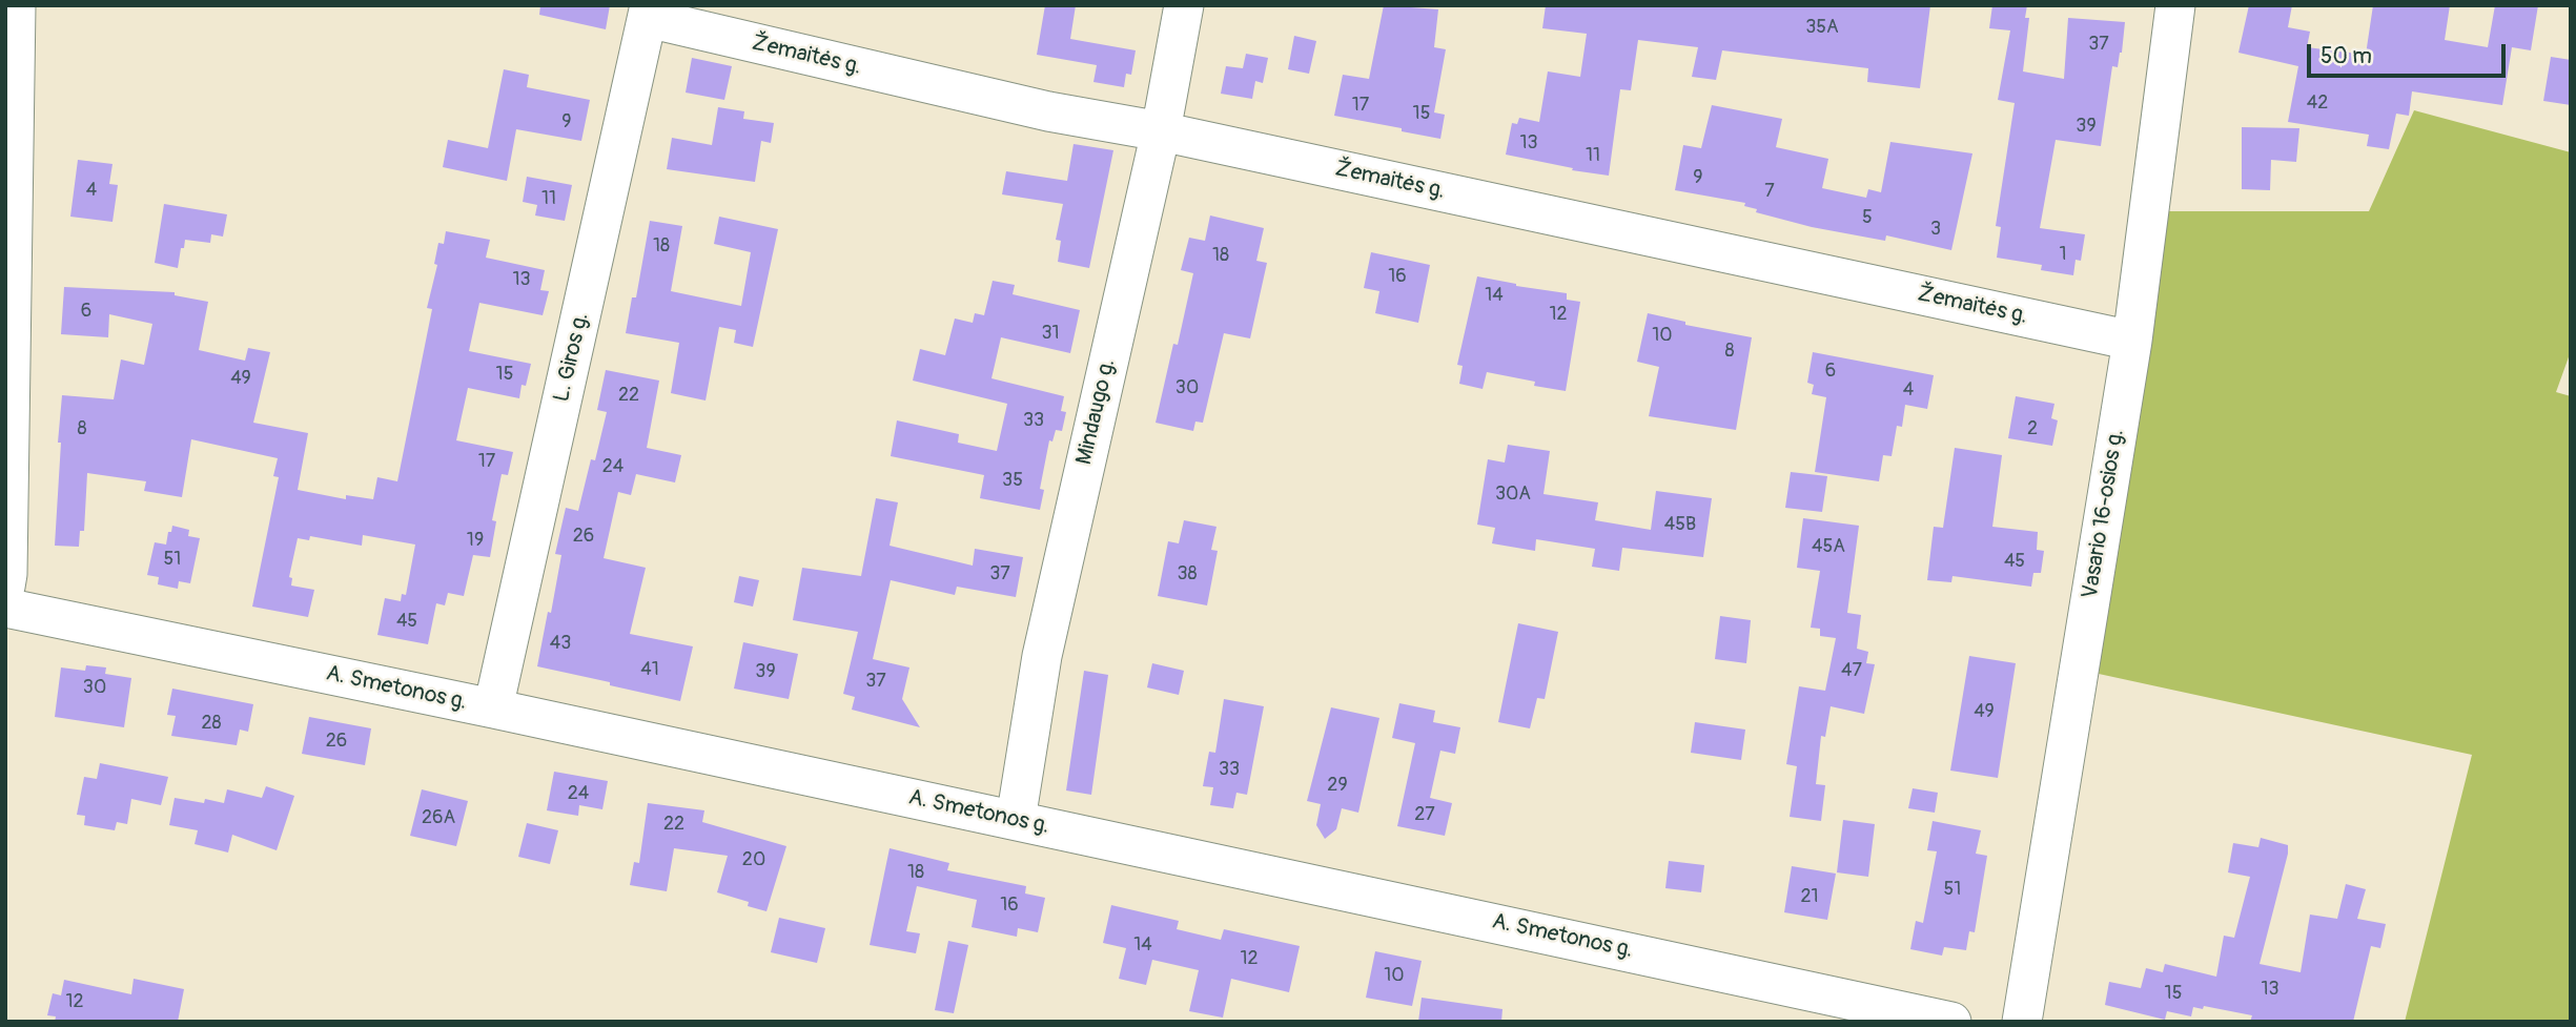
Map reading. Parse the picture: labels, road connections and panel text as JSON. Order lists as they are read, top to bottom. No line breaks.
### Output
{"streets":{"street":["Žemaitės g.","L. Giros g.","Mindaugo g.","Vasario 16-osios g.","A. Smetonos g."]},"crossings":[["Žemaitės g.","L. Giros g."],["Žemaitės g.","Mindaugo g."],["Žemaitės g.","Vasario 16-osios g."],["L. Giros g.","A. Smetonos g."],["Mindaugo g.","A. Smetonos g."]],"house_numbers":["35A","37","42","17","15","9","39","13","11","9","4","7","11","5","3","18","1","18","16","13","14","6","12","31","10","8","6","15","49","30","4","22","33","8","2","17","24","35","30A","45B","26","19","45A","51","45","37","38","45","43","41","47","39","37","30","49","28","26","33","29","24","27","26A","22","20","18","51","21","16","14","12","10","13","15","12"],"scale_bar":"50 m"}
